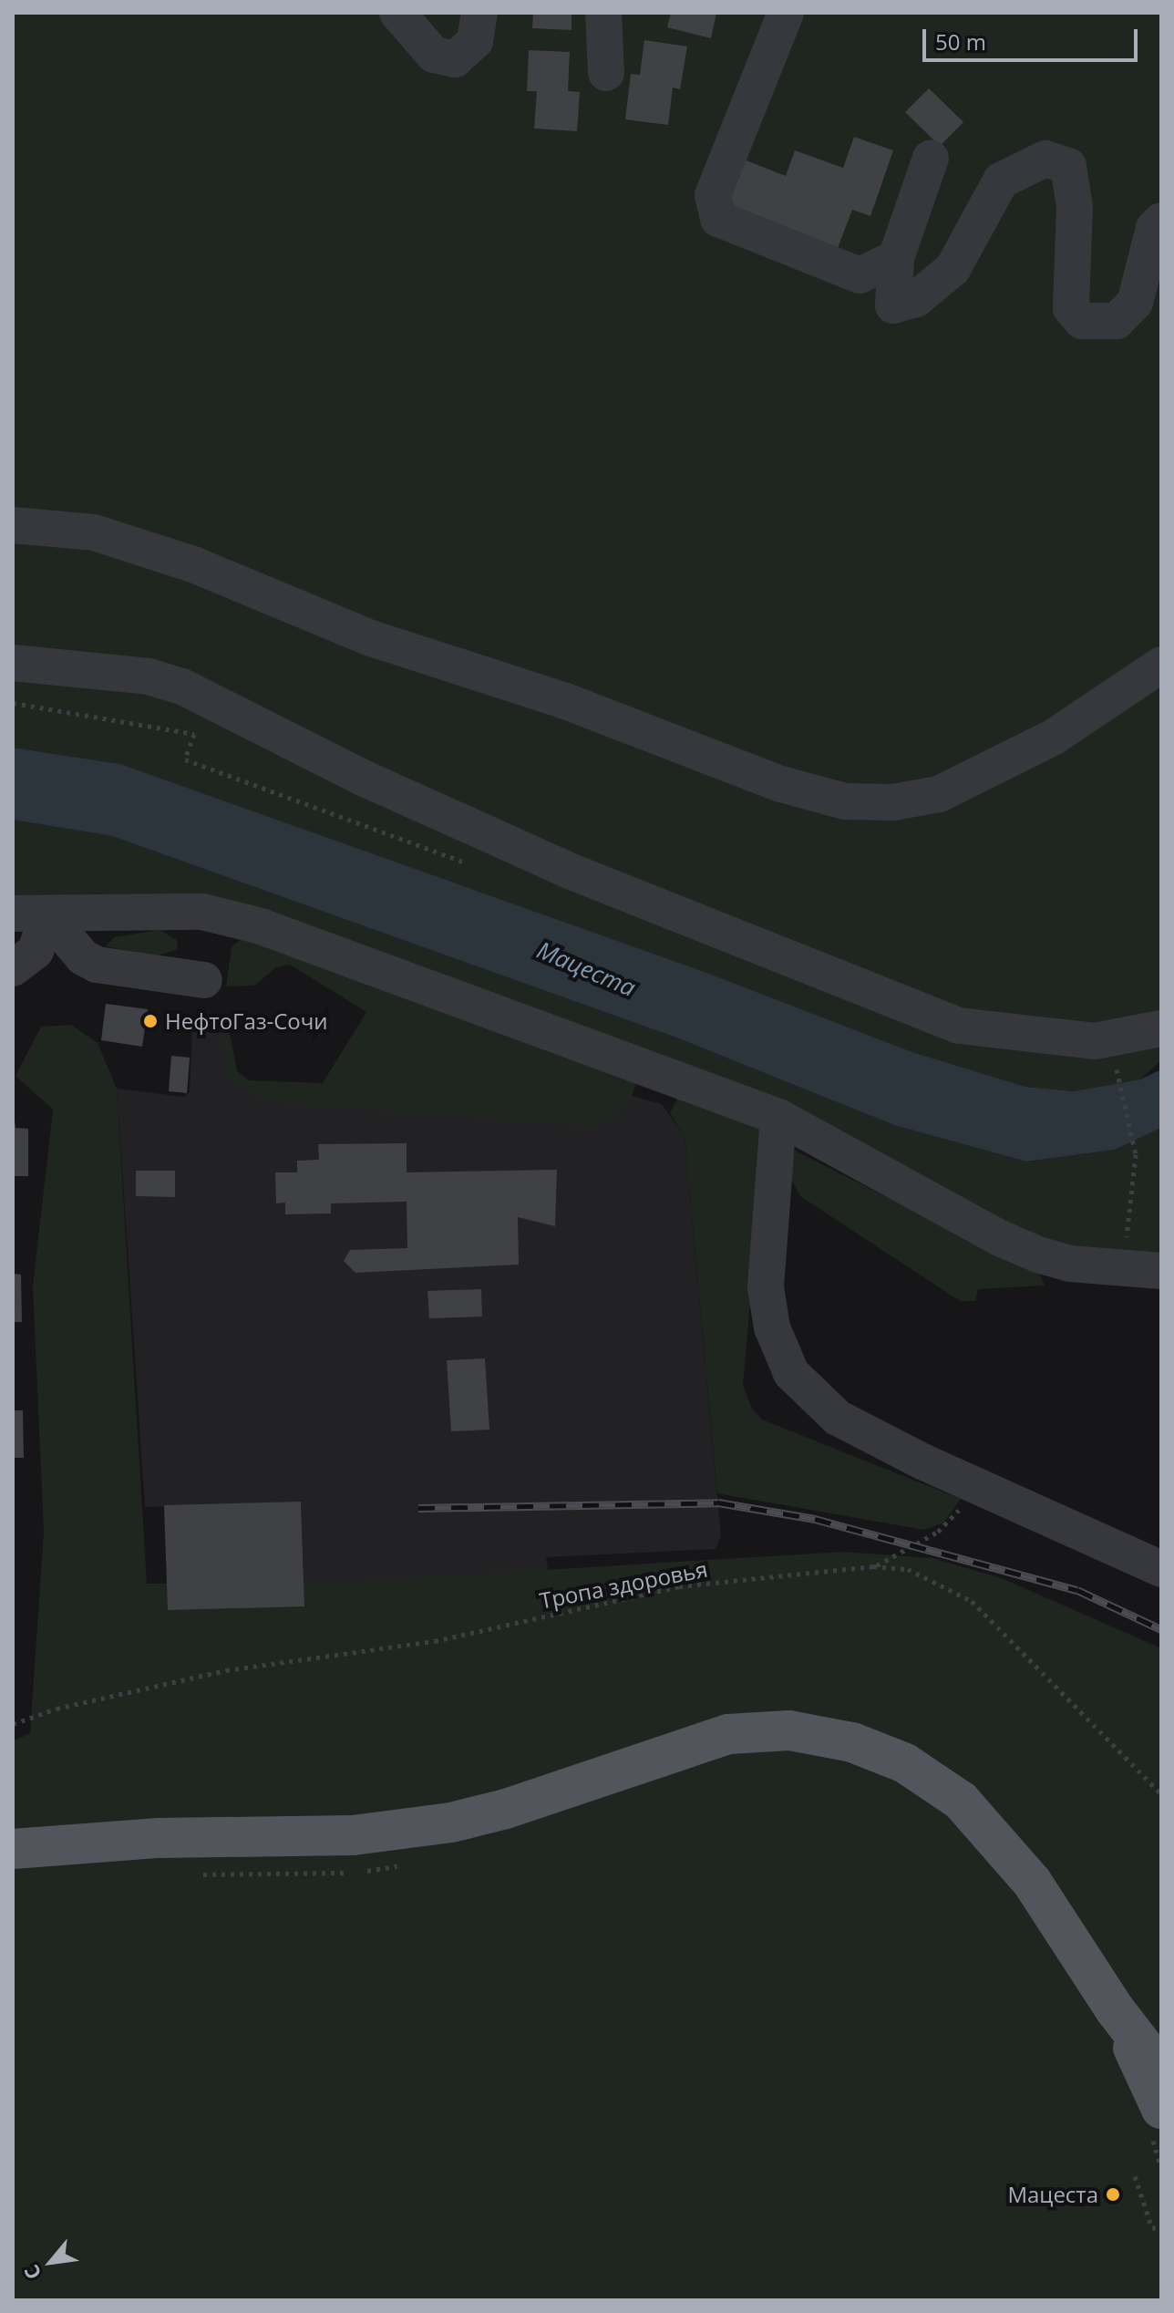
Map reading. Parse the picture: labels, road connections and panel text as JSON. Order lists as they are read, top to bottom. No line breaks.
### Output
{"streets":{"path":["Тропа здоровья"]},"water":["Мацеста"],"places":["НефтоГаз-Сочи","Мацеста"],"scale_bar":"50 m","north":"bottom left"}
